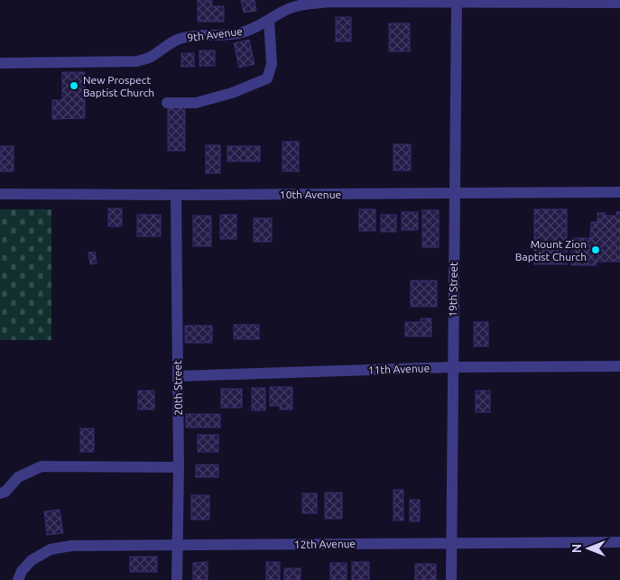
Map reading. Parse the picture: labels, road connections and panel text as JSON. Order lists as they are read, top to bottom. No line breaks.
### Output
{"streets":{"street":["9th Avenue","10th Avenue","19th Street","11th Avenue","20th Street","12th Avenue"]},"crossings":[["9th Avenue","19th Street"],["10th Avenue","19th Street"],["10th Avenue","20th Street"],["19th Street","11th Avenue"],["19th Street","12th Avenue"],["11th Avenue","20th Street"],["20th Street","12th Avenue"]],"places":["New Prospect Baptist Church","Mount Zion Baptist Church"],"north":"left"}
